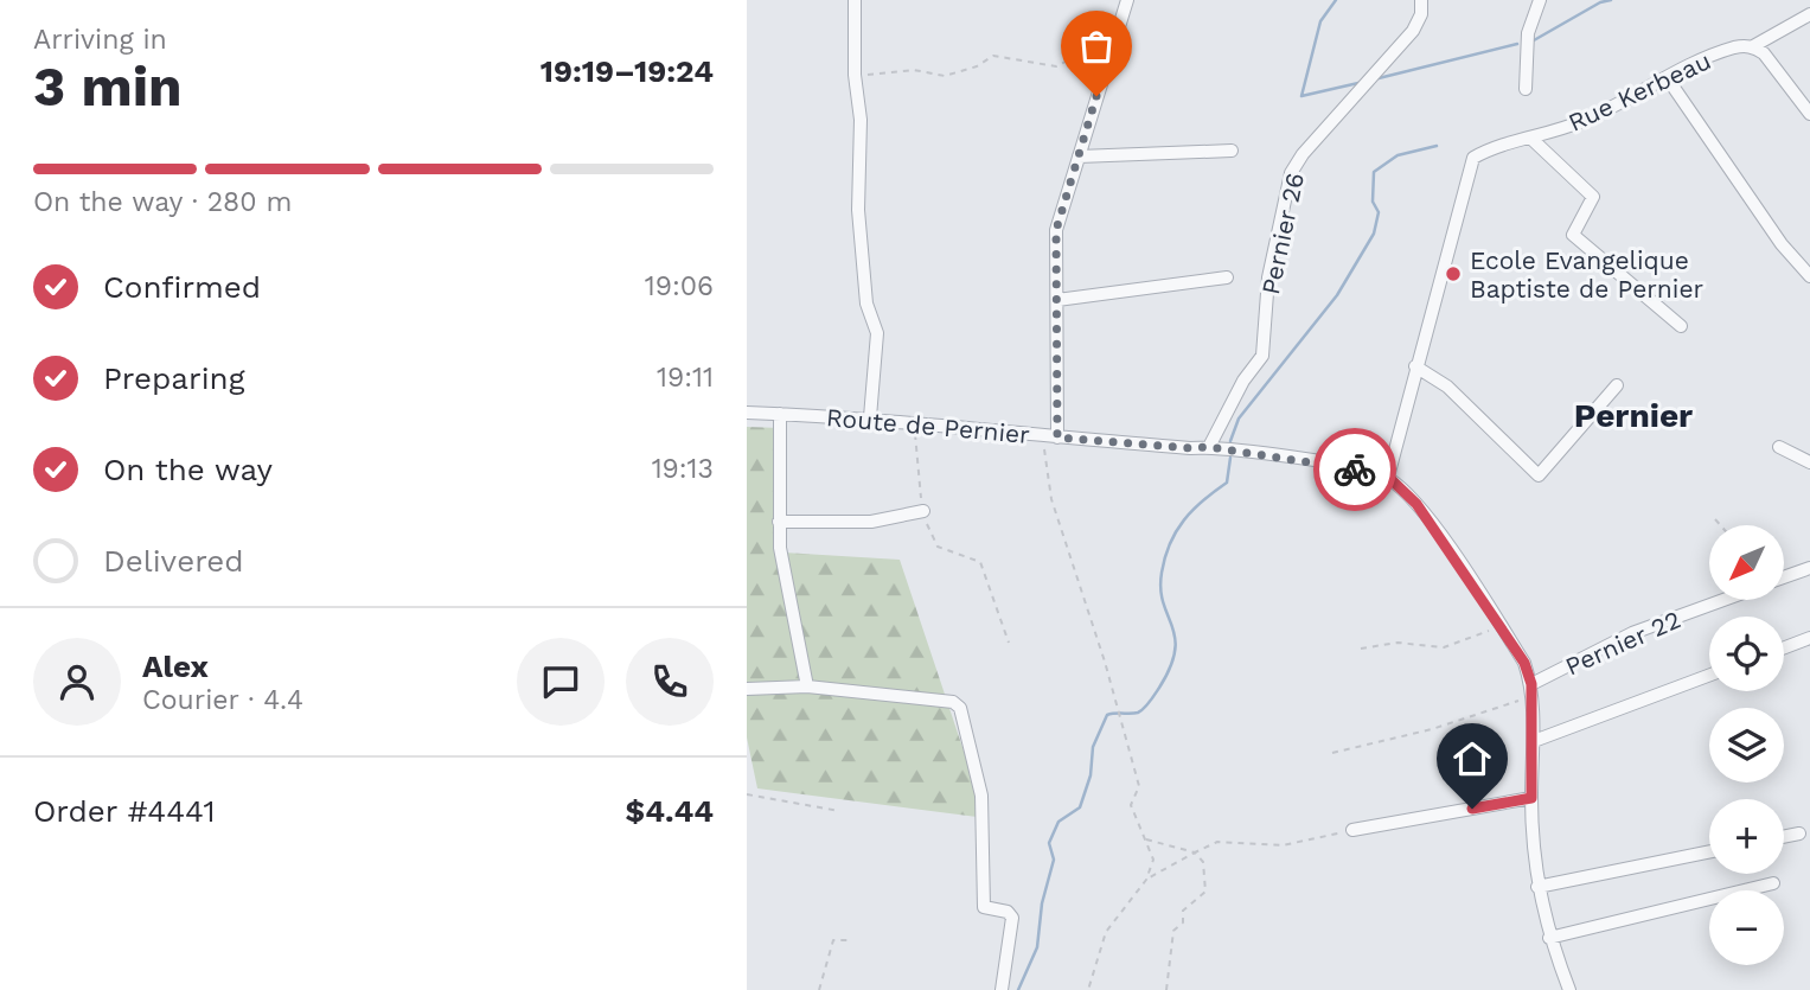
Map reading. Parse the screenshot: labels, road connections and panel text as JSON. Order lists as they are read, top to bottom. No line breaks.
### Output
{"streets":{"street":["Rue Kerbeau","Pernier 26","Route de Pernier","Pernier 22"]},"crossings":[["Rue Kerbeau","Route de Pernier"],["Pernier 26","Route de Pernier"]],"districts":["Pernier"],"places":["Ecole Evangelique Baptiste de Pernier"],"north":"bottom left","page":{"heading":["3 min","Arriving in","19:19–19:24"],"panel":["Alex","Courier · 4.4","Order #4441","$4.44"],"bar":"On the way · 280 m","list":[["Confirmed","19:06"],["Preparing","19:11"],["On the way","19:13"],"Delivered"],"map_buttons":["+","−"]}}
